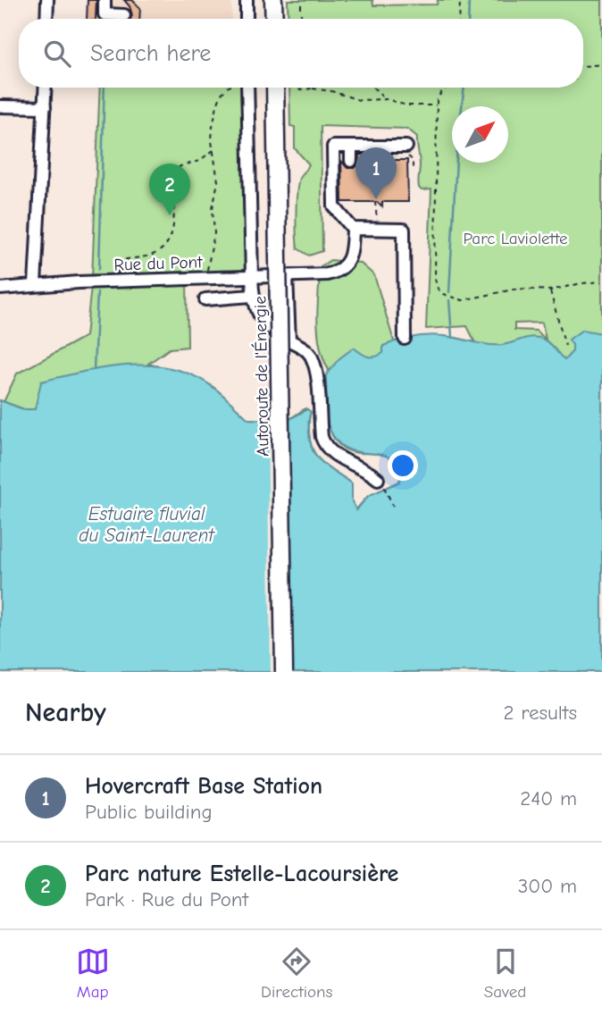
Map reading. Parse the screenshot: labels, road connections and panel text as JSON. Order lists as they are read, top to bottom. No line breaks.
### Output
{"streets":{"highway":["Autoroute de l'Énergie"],"street":["Rue du Pont"]},"water":["Estuaire fluvial du Saint-Laurent"],"parks":["Parc Laviolette"],"north":"top right","page":{"search":"Search here","pins":["1","2"],"heading":["Nearby","2 results"],"list":[{"mark":"1","name":"Hovercraft Base Station","note":"Public building","value":"240 m"},{"mark":"2","name":"Parc nature Estelle-Lacoursière","note":"Park · Rue du Pont","value":"300 m"}],"nav":["Map","Directions","Saved"]}}
